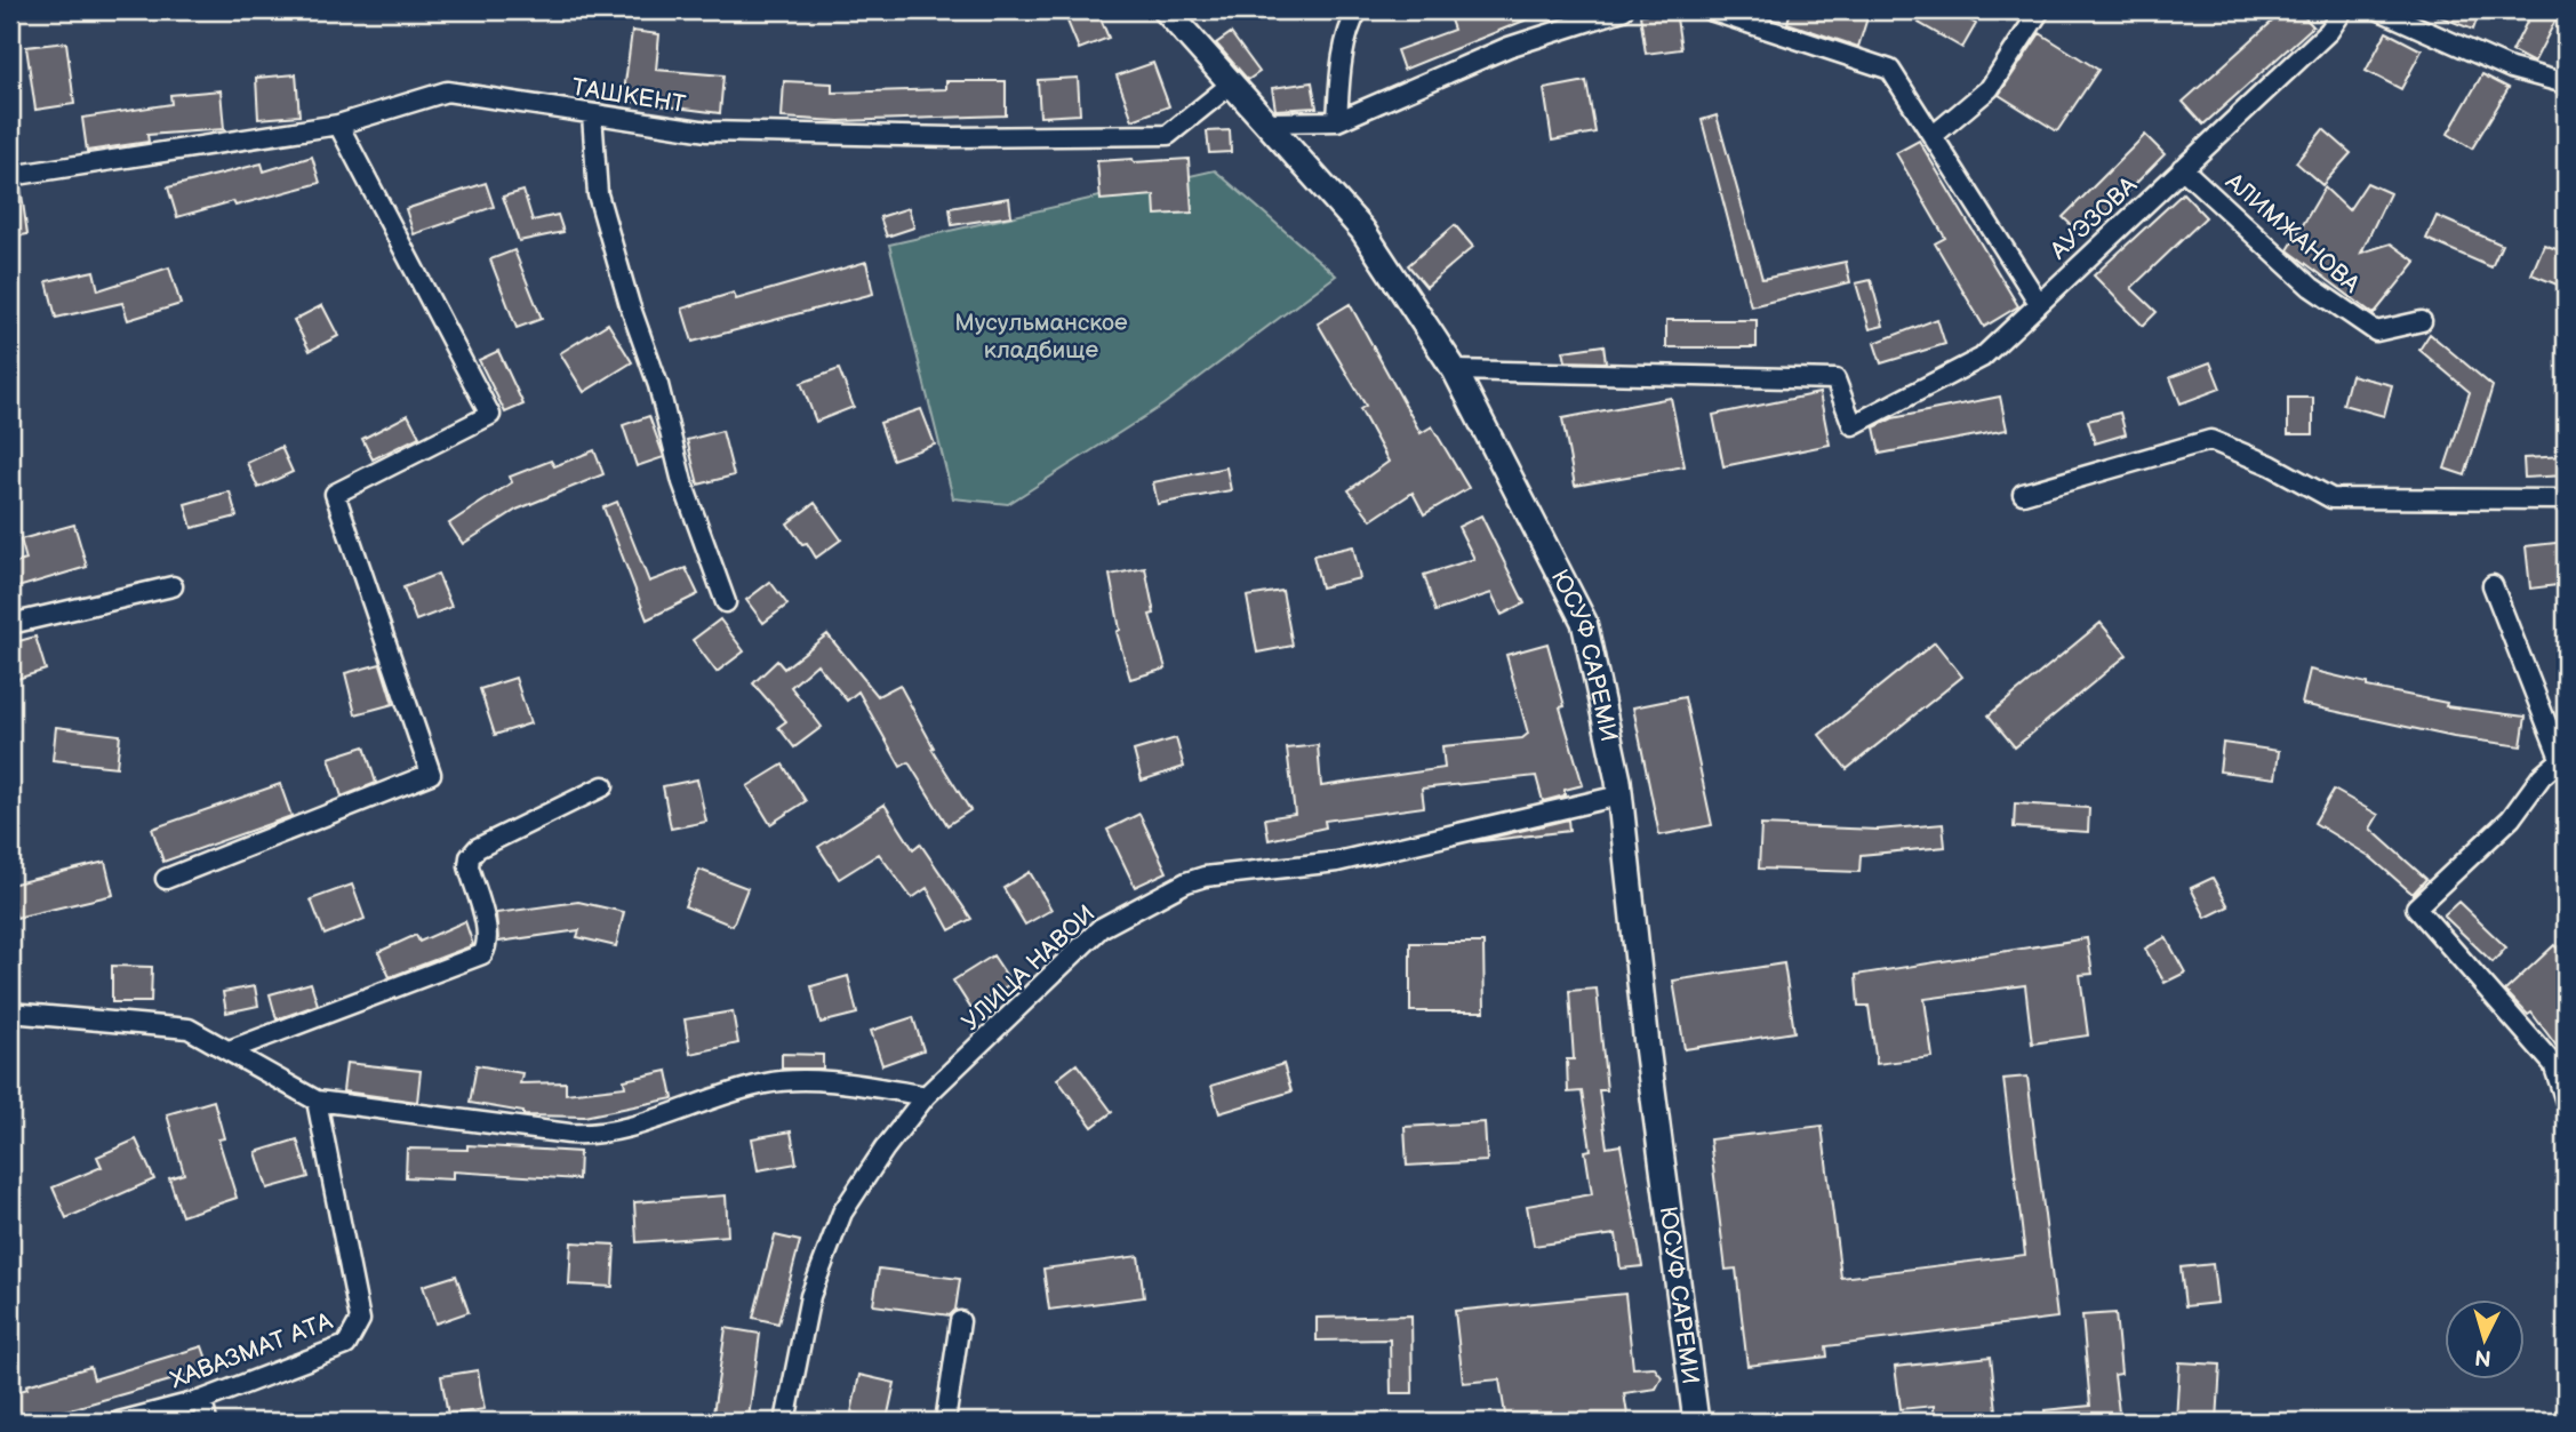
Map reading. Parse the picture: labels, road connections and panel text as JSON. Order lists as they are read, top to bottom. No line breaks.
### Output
{"streets":{"main road":["ЮСУФ САРЕМИ"],"street":["ТАШКЕНТ","АУЭЗОВА","АЛИМЖАНОВА","УЛИЦА НАВОИ","ХАВАЗМАТ АТА"]},"crossings":[["ТАШКЕНТ","ЮСУФ САРЕМИ"],["АУЭЗОВА","АЛИМЖАНОВА"],["АУЭЗОВА","ЮСУФ САРЕМИ"],["ЮСУФ САРЕМИ","УЛИЦА НАВОИ"]],"parks":["Мусульманское кладбище"],"north":"bottom"}
